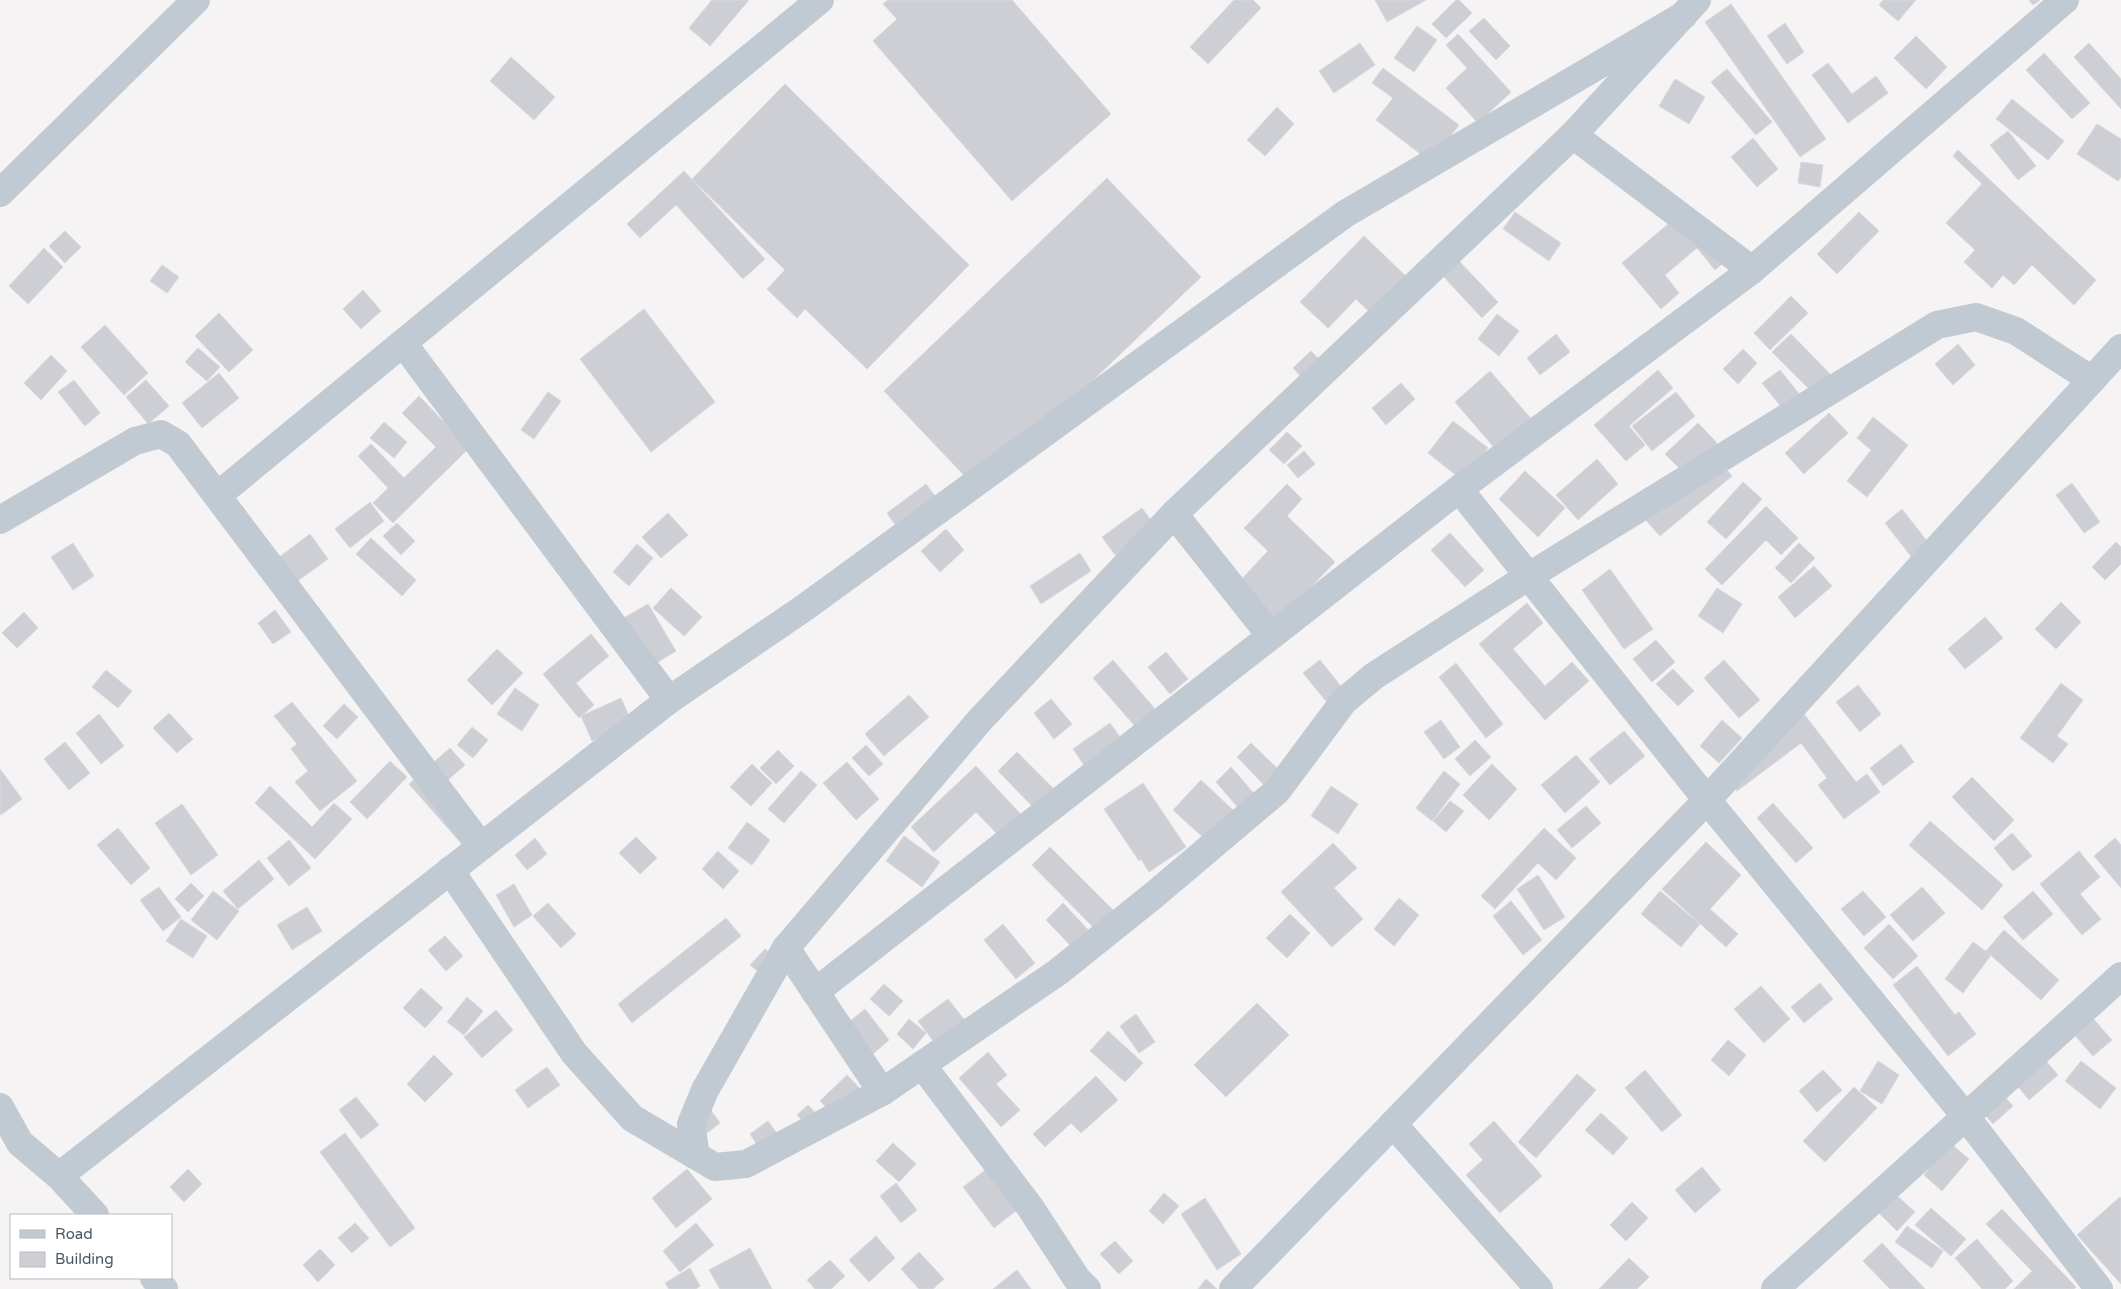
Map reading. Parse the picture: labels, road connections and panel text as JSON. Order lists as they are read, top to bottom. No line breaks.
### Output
{"legend":["Road","Building"]}
